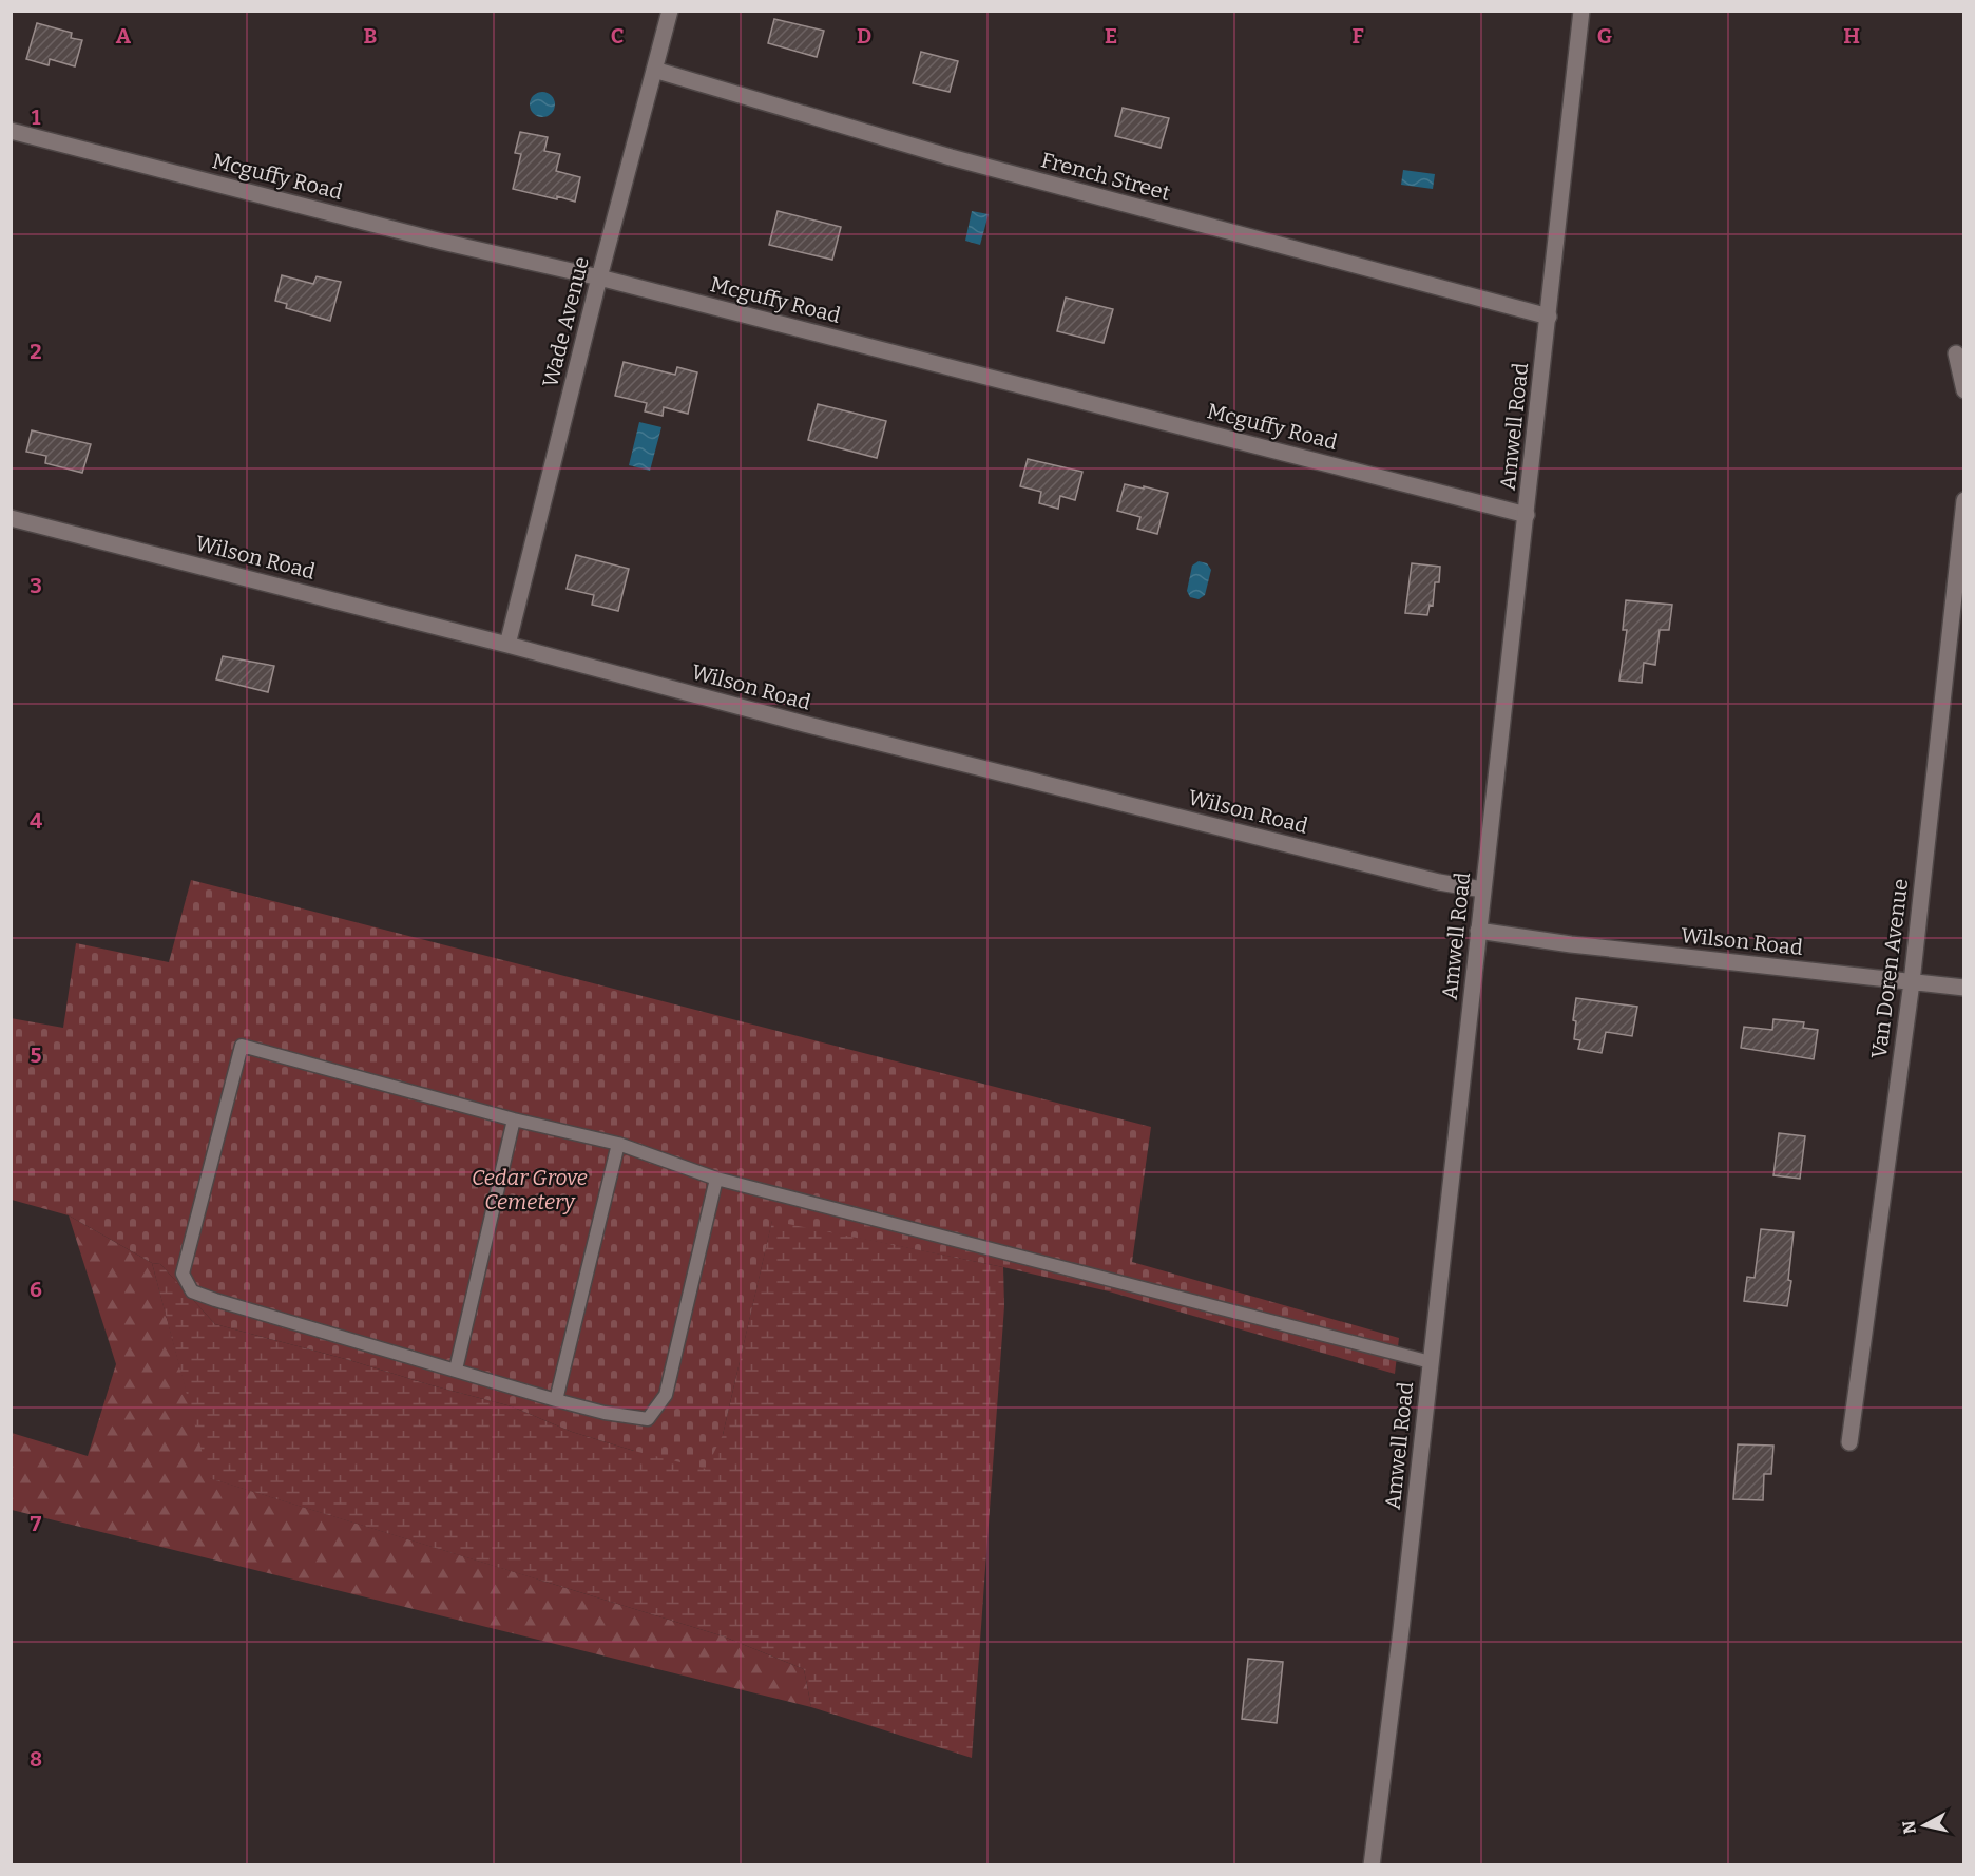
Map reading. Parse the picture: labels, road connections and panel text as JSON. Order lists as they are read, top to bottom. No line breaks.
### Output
{"streets":{"street":["Mcguffy Road","French Street","Wade Avenue","Amwell Road","Wilson Road","Van Doren Avenue"]},"crossings":[["Mcguffy Road","Wade Avenue"],["Mcguffy Road","Amwell Road"],["French Street","Wade Avenue"],["French Street","Amwell Road"],["Wade Avenue","Wilson Road"],["Amwell Road","Wilson Road"],["Wilson Road","Van Doren Avenue"]],"parks":["Cedar Grove Cemetery"],"north":"left","grid":{"columns":["A","B","C","D","E","F","G","H"],"rows":["1","2","3","4","5","6","7","8"]}}
